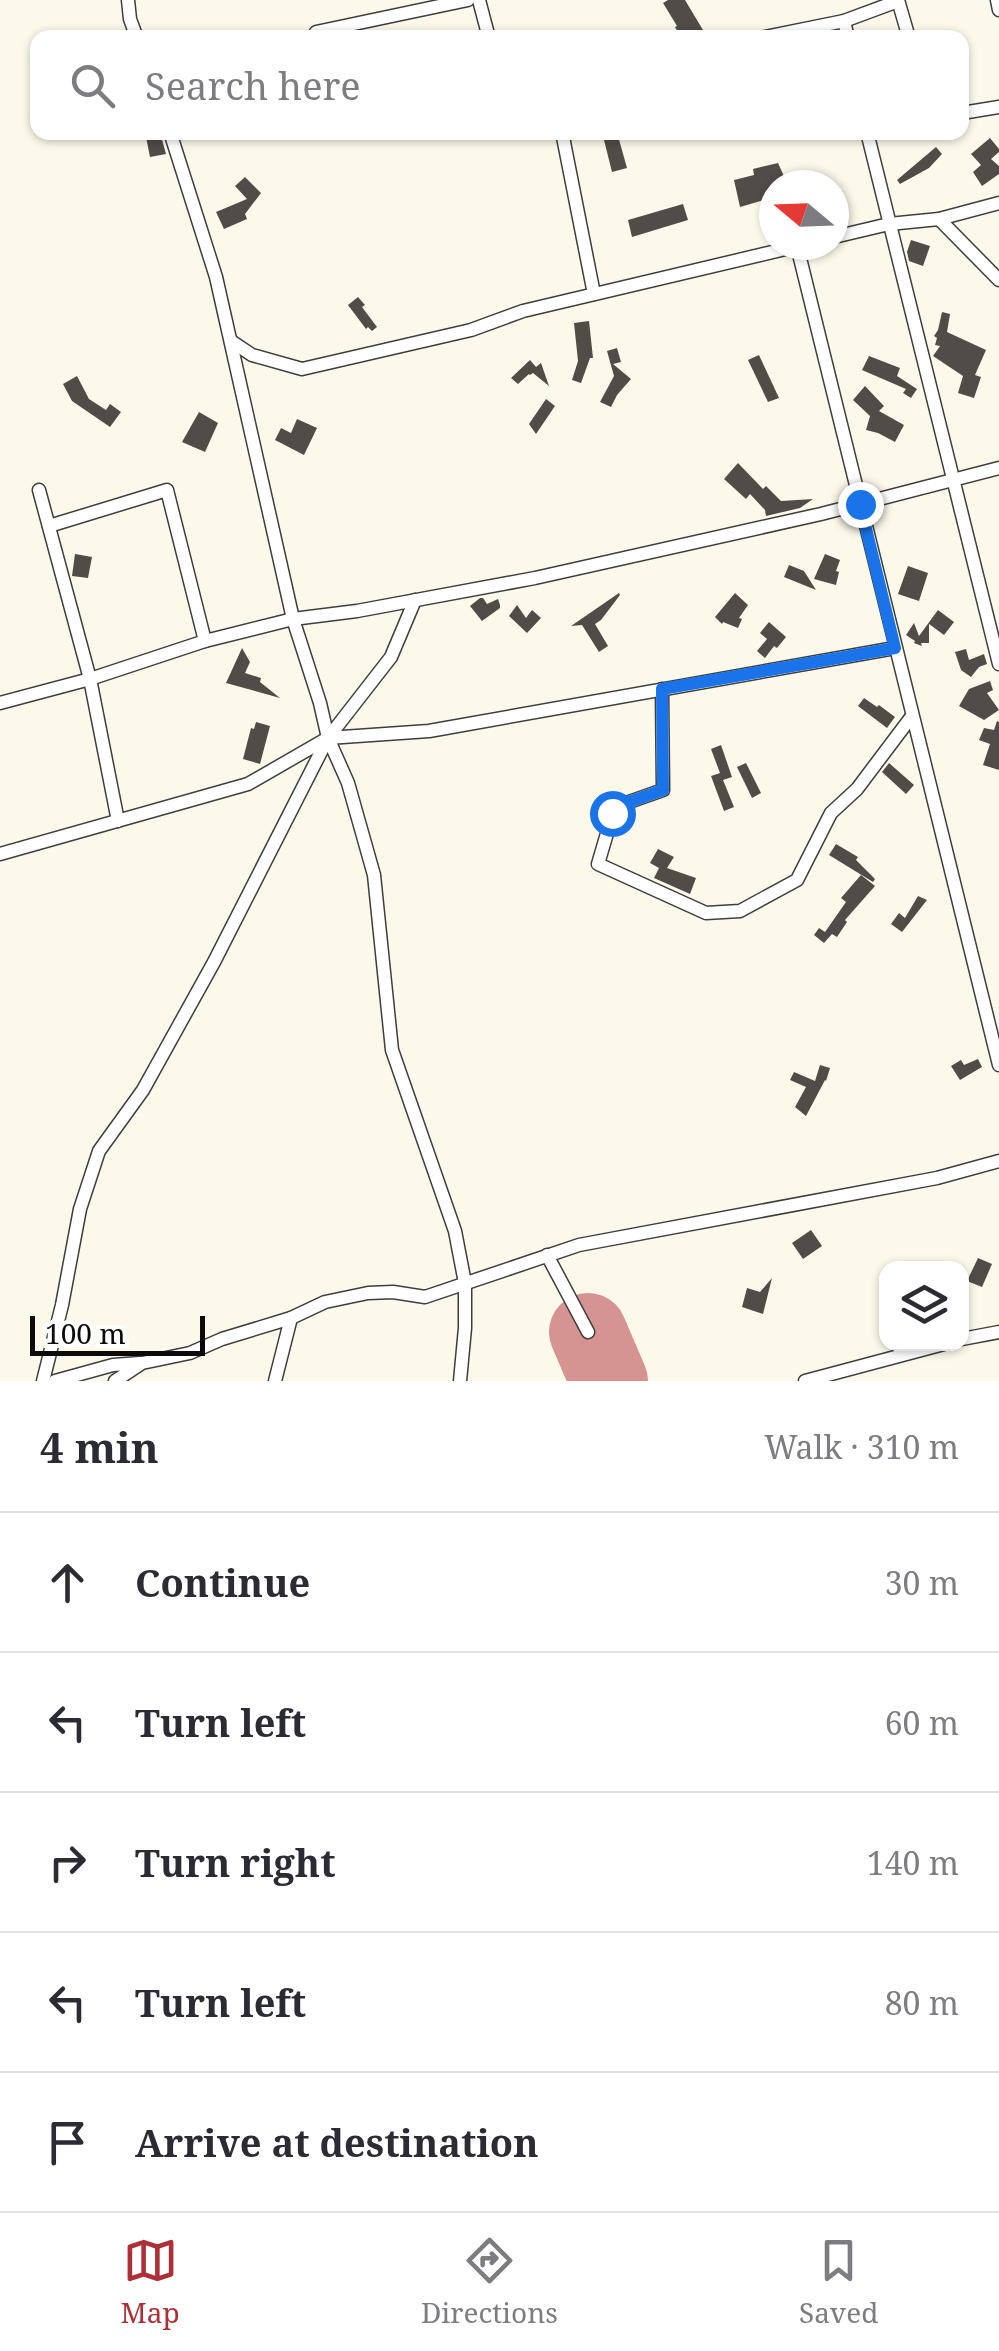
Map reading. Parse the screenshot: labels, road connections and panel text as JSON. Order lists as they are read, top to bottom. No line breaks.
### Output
{"scale_bar":"100 m","north":"left","page":{"search":"Search here","scale":"100 m","heading":["4 min","Walk · 310 m"],"list":[["Continue","30 m"],["Turn left","60 m"],["Turn right","140 m"],["Turn left","80 m"],"Arrive at destination"],"nav":["Map","Directions","Saved"]}}
